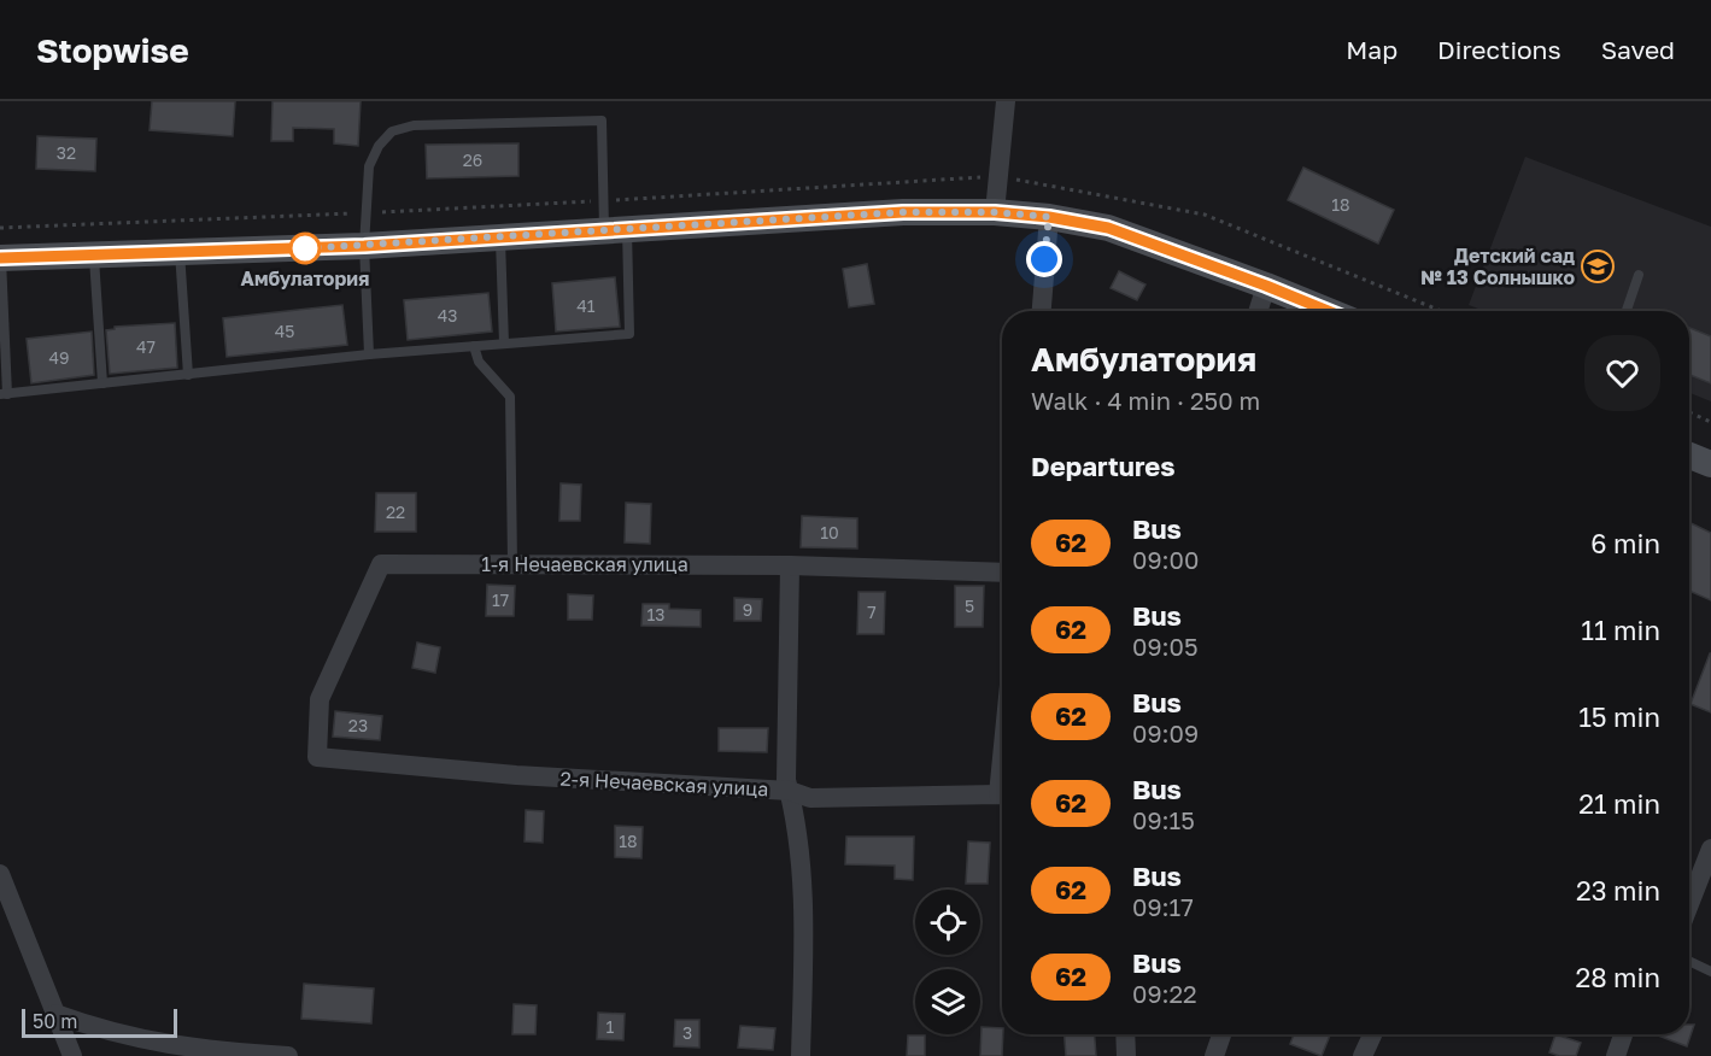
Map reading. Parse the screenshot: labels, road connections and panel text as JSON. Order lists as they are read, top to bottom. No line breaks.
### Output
{"streets":{"street":["1-я Нечаевская улица","2-я Нечаевская улица"]},"crossings":[["1-я Нечаевская улица","2-я Нечаевская улица"]],"places":{"other":["Амбулатория"],"school or university":["Детский сад № 13 Солнышко"]},"lines":["bus line 62"],"house_numbers":["32","26","18","41","43","45","47","49","22","10","17","5","9","7","13","23","18","1","3"],"scale_bar":"50 m","page":{"header":"Stopwise","nav":["Map","Directions","Saved"],"heading":[["Амбулатория","Walk · 4 min · 250 m"],"Departures"],"list":[{"mark":"62","name":"Bus","note":"09:00","value":"6 min"},{"mark":"62","name":"Bus","note":"09:05","value":"11 min"},{"mark":"62","name":"Bus","note":"09:09","value":"15 min"},{"mark":"62","name":"Bus","note":"09:15","value":"21 min"},{"mark":"62","name":"Bus","note":"09:17","value":"23 min"},{"mark":"62","name":"Bus","note":"09:22","value":"28 min"}],"scale":"50 m"}}
